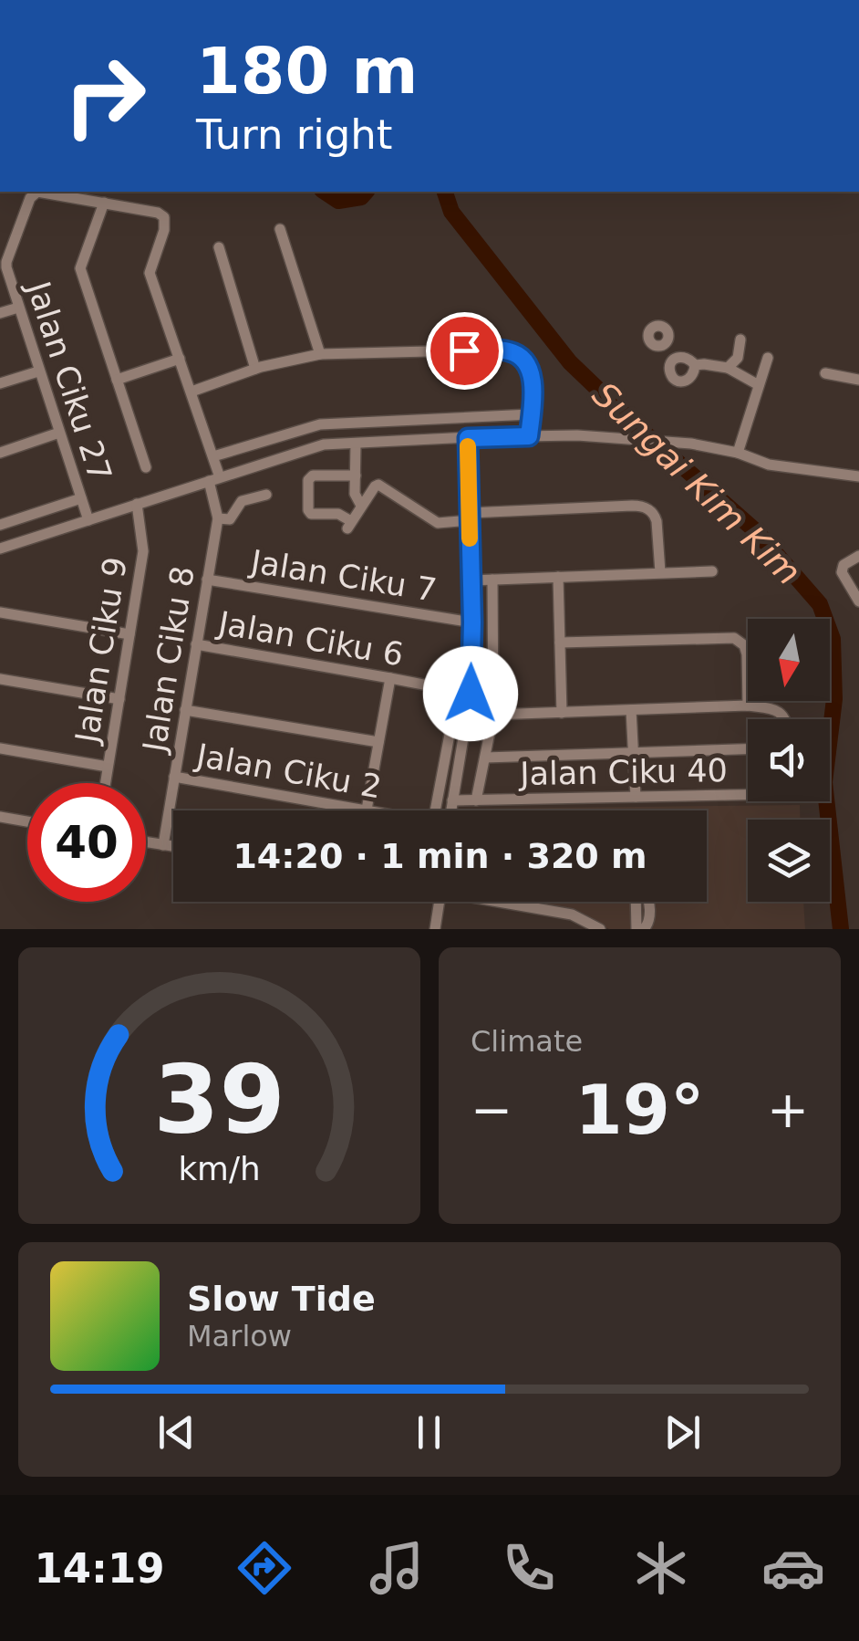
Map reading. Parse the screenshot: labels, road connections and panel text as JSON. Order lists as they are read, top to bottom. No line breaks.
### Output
{"streets":{"street":["Jalan Ciku 27","Jalan Ciku 7","Jalan Ciku 6","Jalan Ciku 9","Jalan Ciku 8","Jalan Ciku 2","Jalan Ciku 40"]},"crossings":[["Jalan Ciku 27","Jalan Ciku 8"],["Jalan Ciku 7","Jalan Ciku 8"],["Jalan Ciku 6","Jalan Ciku 8"],["Jalan Ciku 8","Jalan Ciku 2"]],"water":["Sungai Kim Kim"],"north":"bottom","page":{"turn":["180 m","Turn right"],"limit":"40","trip":"14:20 · 1 min · 320 m","tile":"Climate","heat":["−","19°","+"],"song":["Slow Tide","Marlow"],"tabs":"14:19","gauge":["39","km/h"]}}
